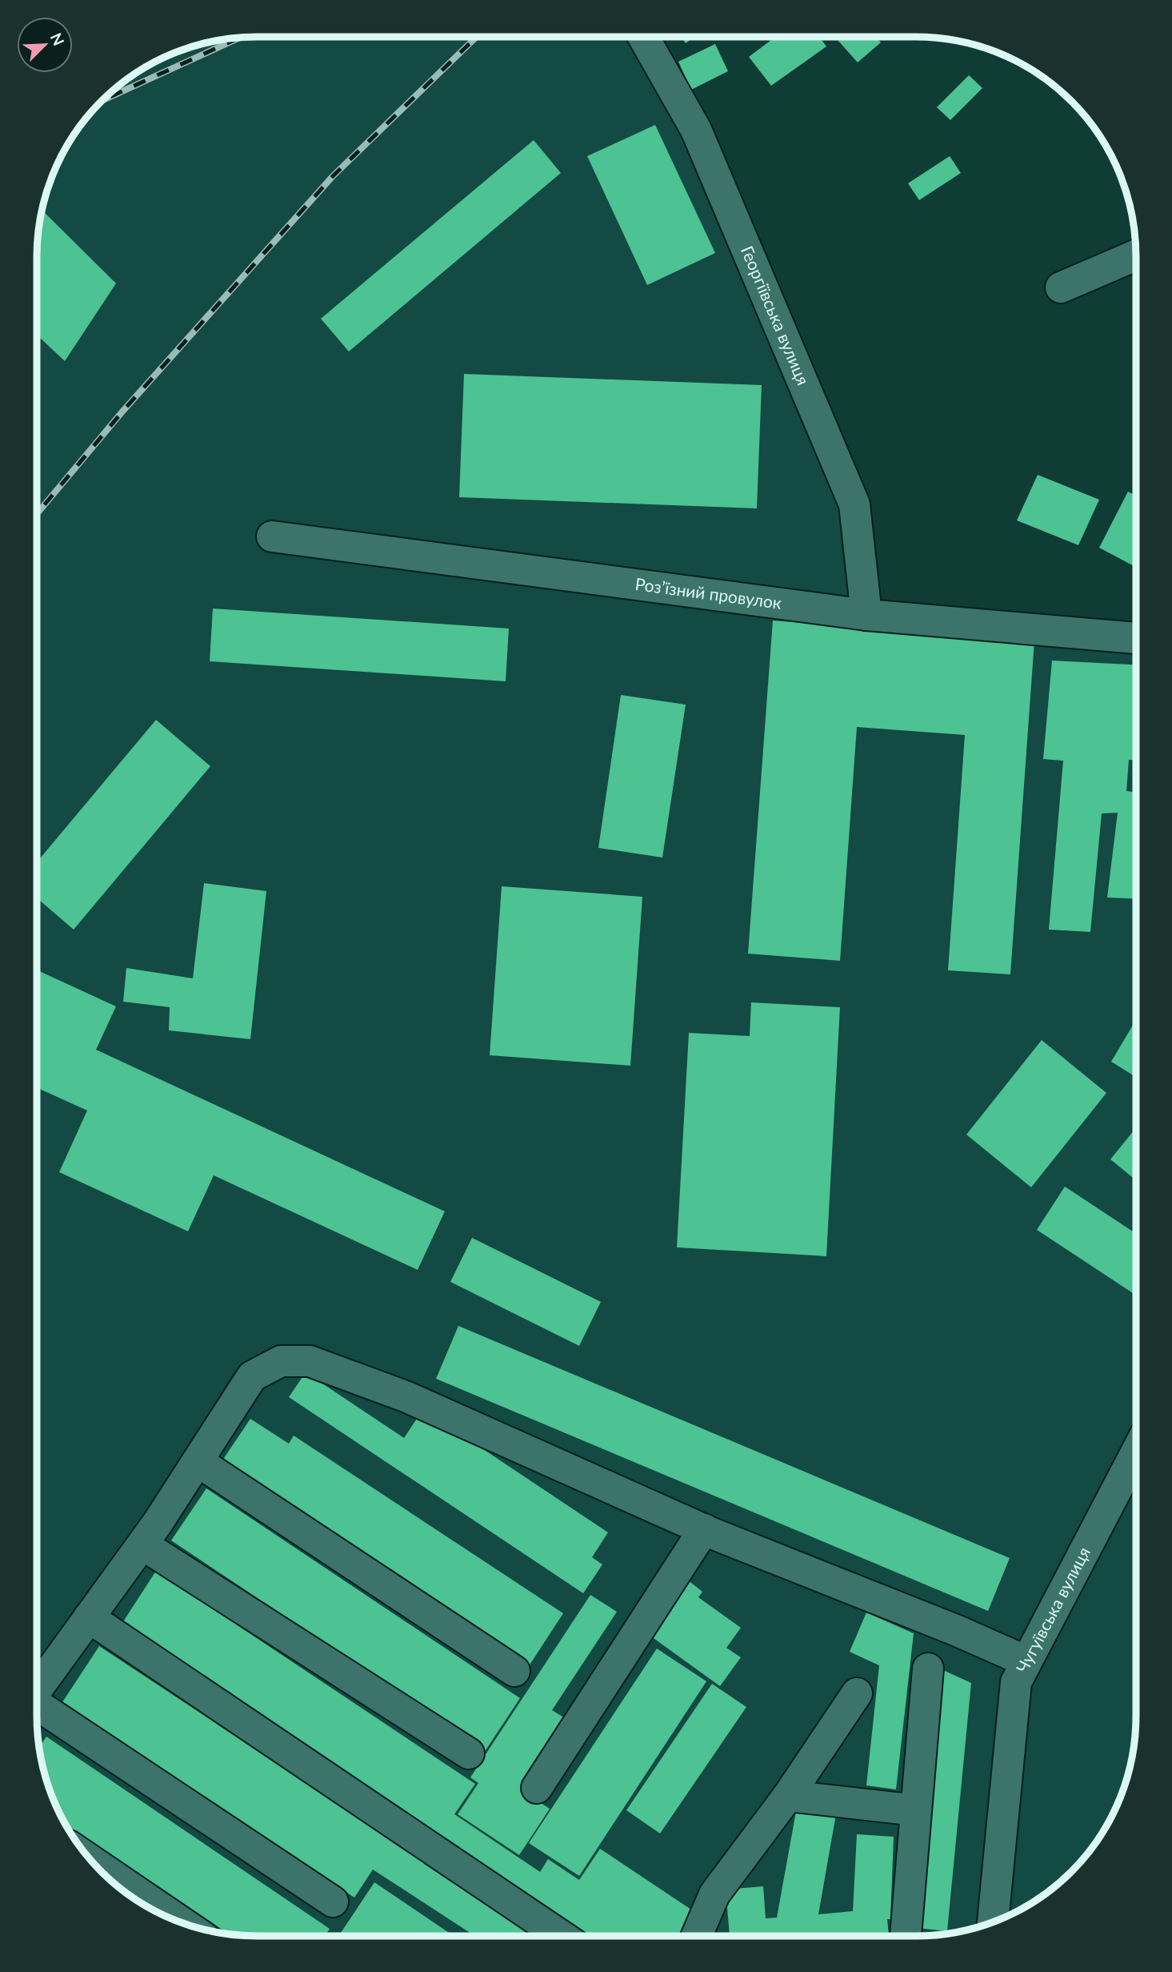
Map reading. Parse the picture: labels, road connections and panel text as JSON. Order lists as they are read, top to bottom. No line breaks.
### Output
{"streets":{"street":["Георгіївська вулиця","Роз’їзний провулок","Чугуївська вулиця"]},"crossings":[["Георгіївська вулиця","Роз’їзний провулок"]],"north":"top right"}
